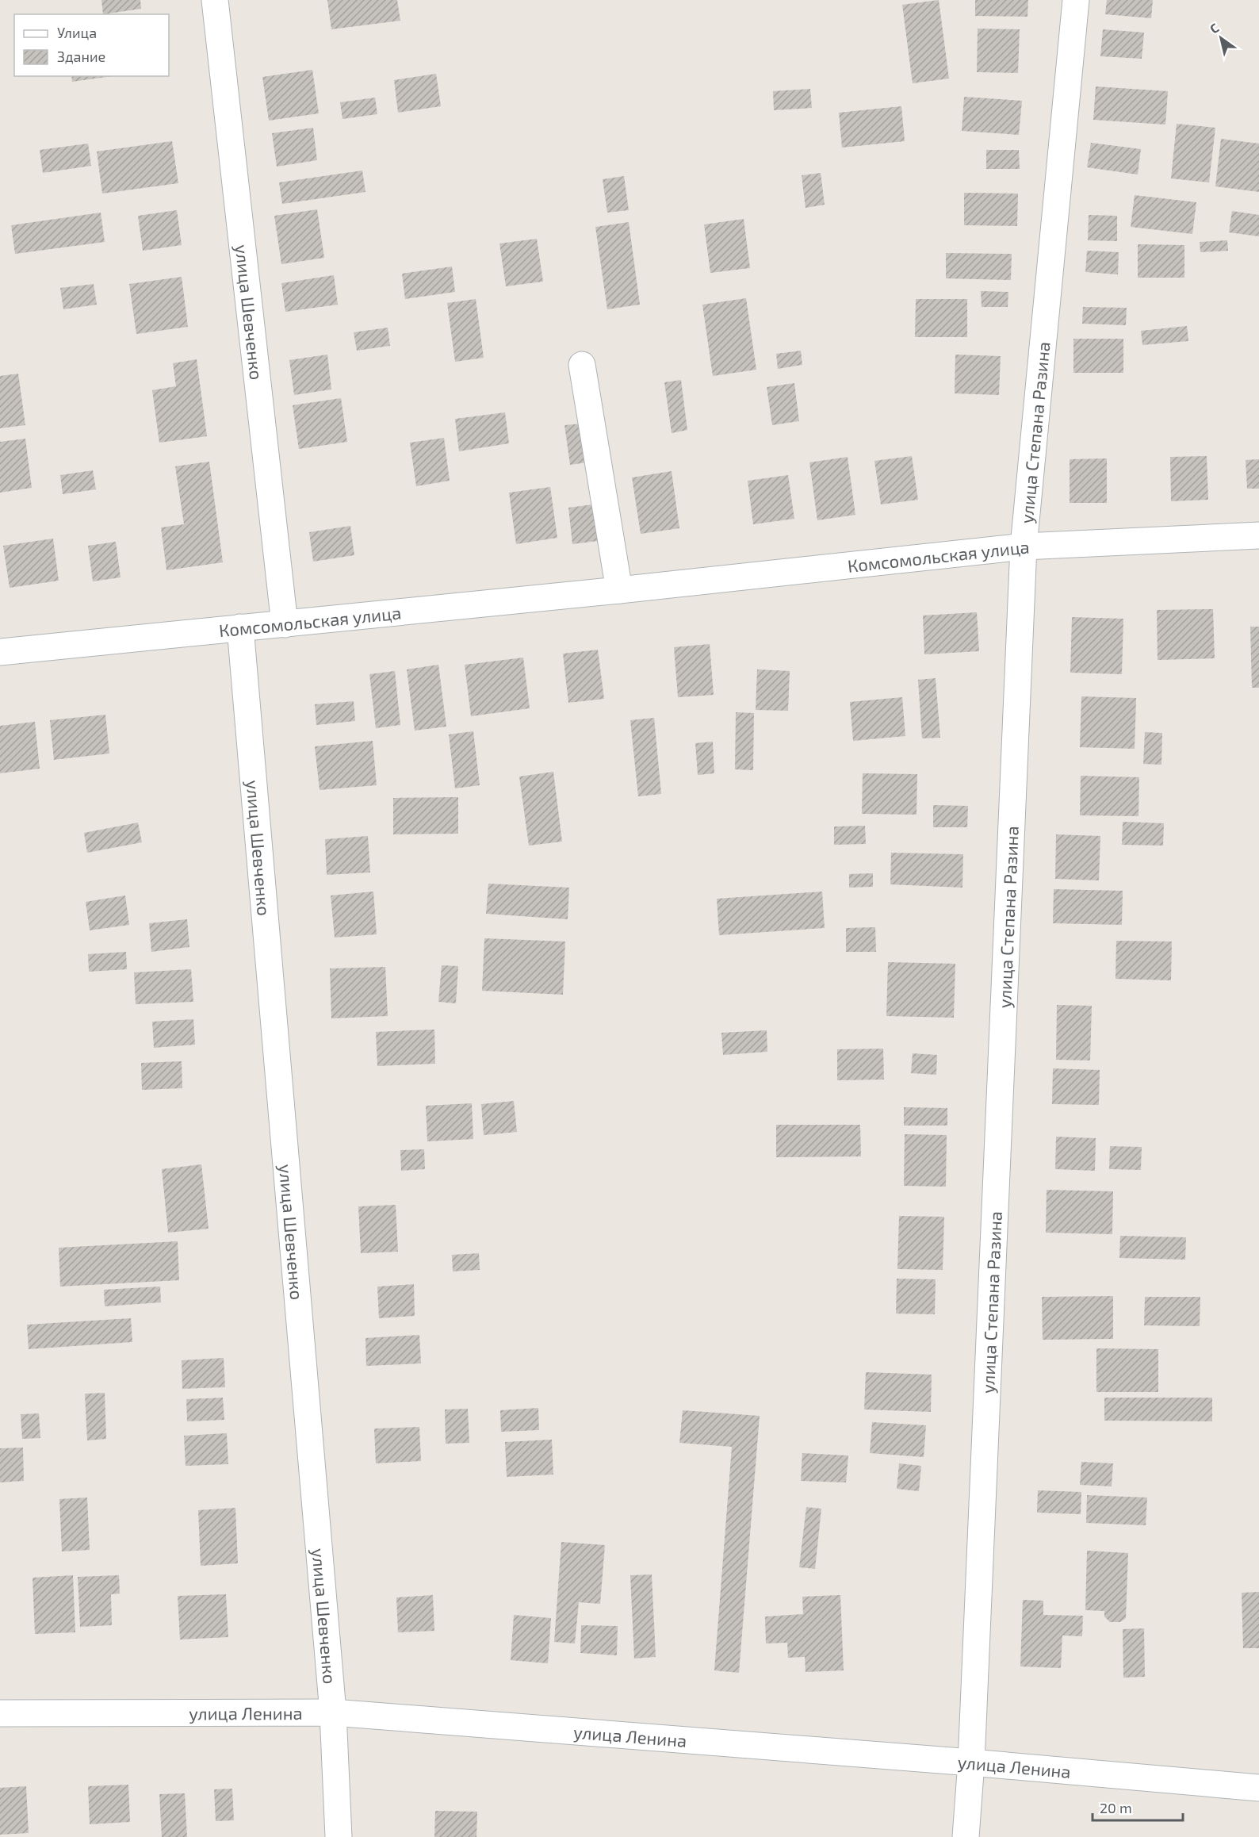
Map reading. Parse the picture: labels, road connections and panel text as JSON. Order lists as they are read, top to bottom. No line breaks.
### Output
{"streets":{"street":["улица Шевченко","улица Степана Разина","Комсомольская улица","улица Ленина"]},"crossings":[["улица Шевченко","Комсомольская улица"],["улица Шевченко","улица Ленина"],["улица Степана Разина","Комсомольская улица"],["улица Степана Разина","улица Ленина"]],"legend":["Улица","Здание"],"scale_bar":"20 m","north":"top left"}
